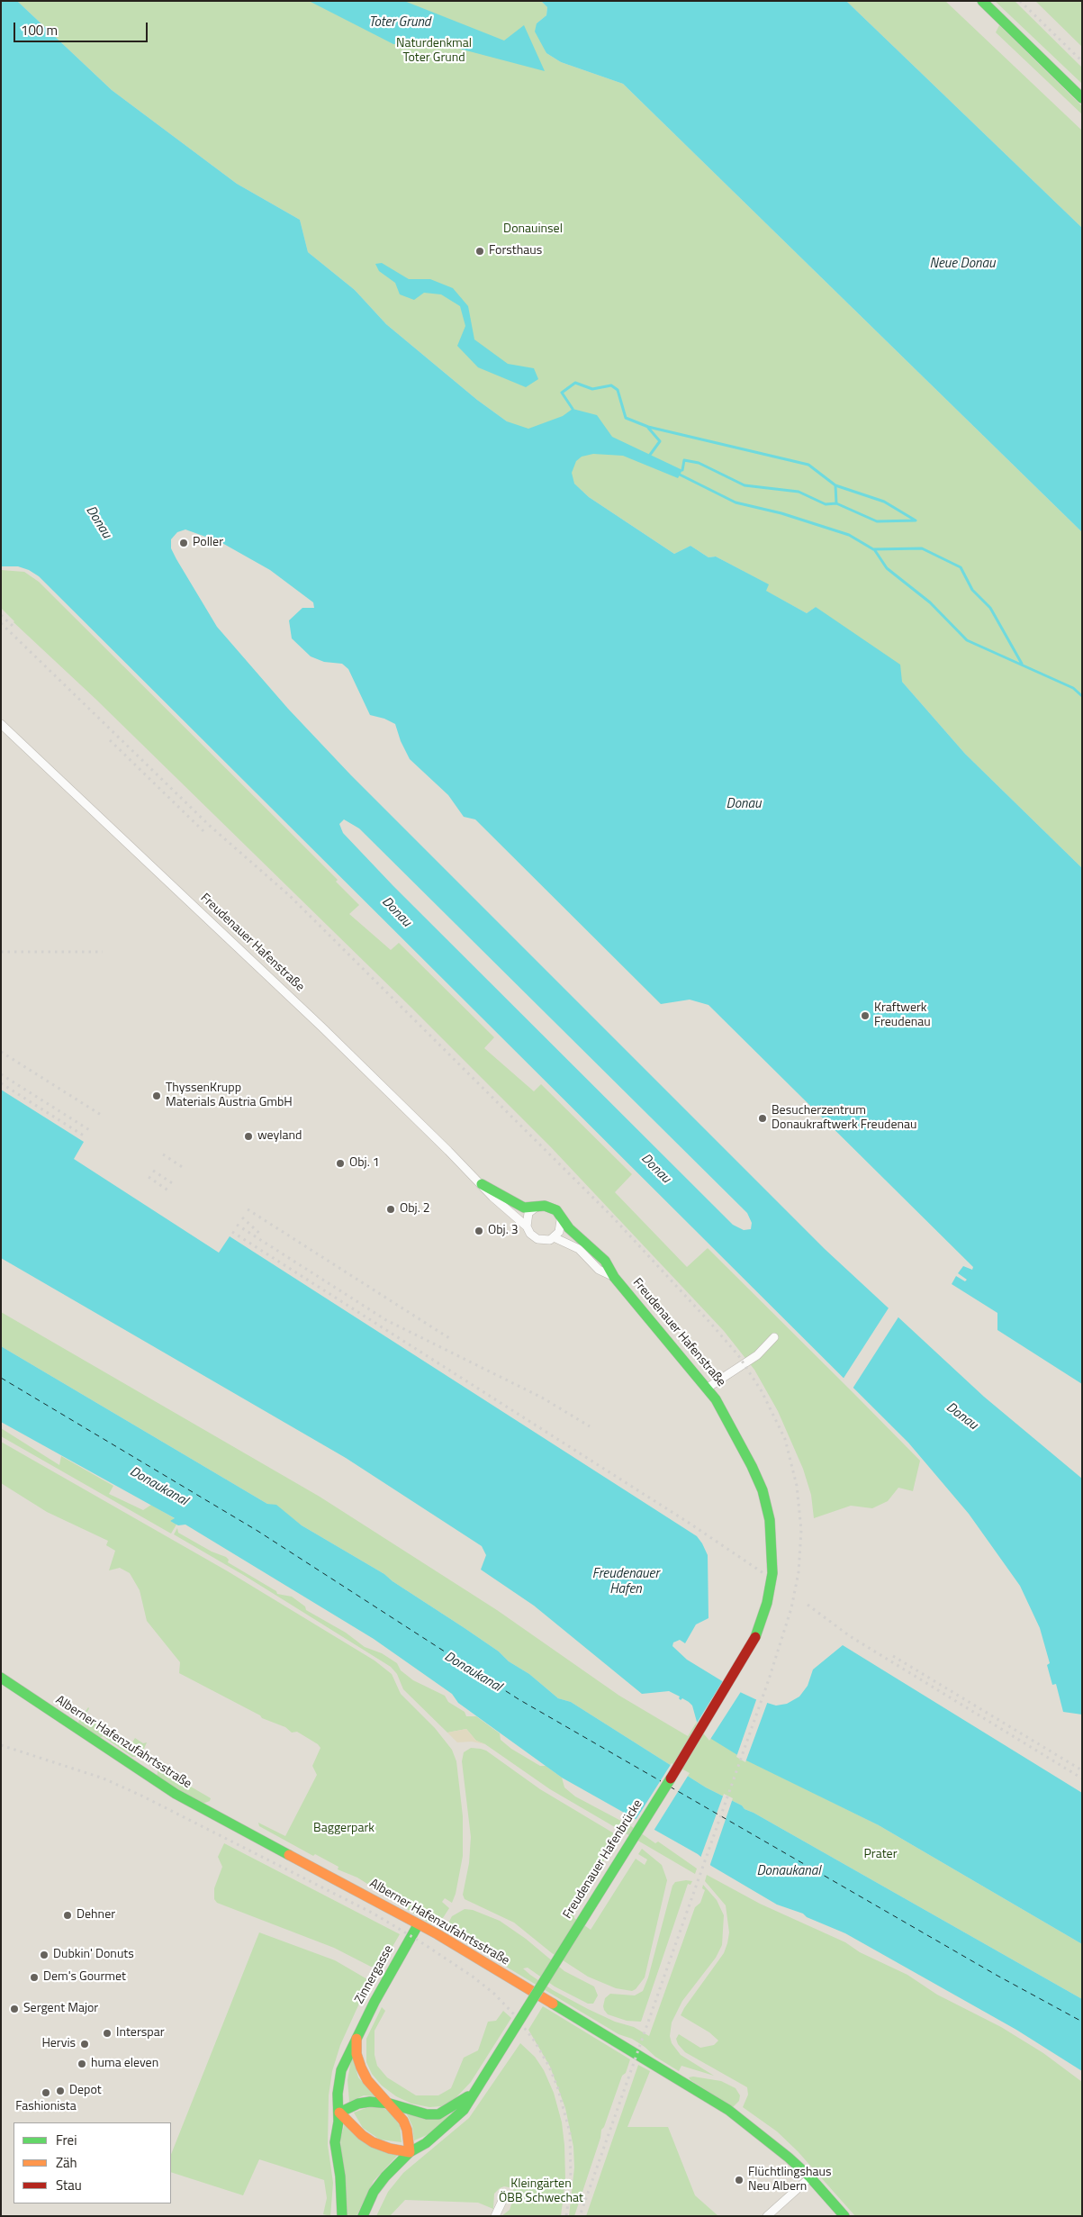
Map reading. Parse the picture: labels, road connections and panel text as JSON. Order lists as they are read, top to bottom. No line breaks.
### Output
{"streets":{"street":["Freudenauer Hafenstraße","Alberner Hafenzufahrtsstraße","Freudenauer Hafenbrücke","Zinnergasse"]},"crossings":[["Freudenauer Hafenstraße","Freudenauer Hafenbrücke"],["Alberner Hafenzufahrtsstraße","Zinnergasse"]],"water":["Toter Grund","Neue Donau","Donau","Donaukanal","Freudenauer Hafen"],"parks":["Naturdenkmal Toter Grund","Donauinsel","Baggerpark","Prater","Kleingärten ÖBB Schwechat"],"places":["Forsthaus","Poller","Kraftwerk Freudenau","ThyssenKrupp Materials Austria GmbH","Besucherzentrum Donaukraftwerk Freudenau","weyland","Obj. 1","Obj. 2","Obj. 3","Dehner","Dubkin' Donuts","Dem's Gourmet","Sergent Major","Interspar","Hervis","huma eleven","Depot","Fashionista","Flüchtlingshaus Neu Albern"],"legend":["Frei","Zäh","Stau"],"scale_bar":"100 m"}
